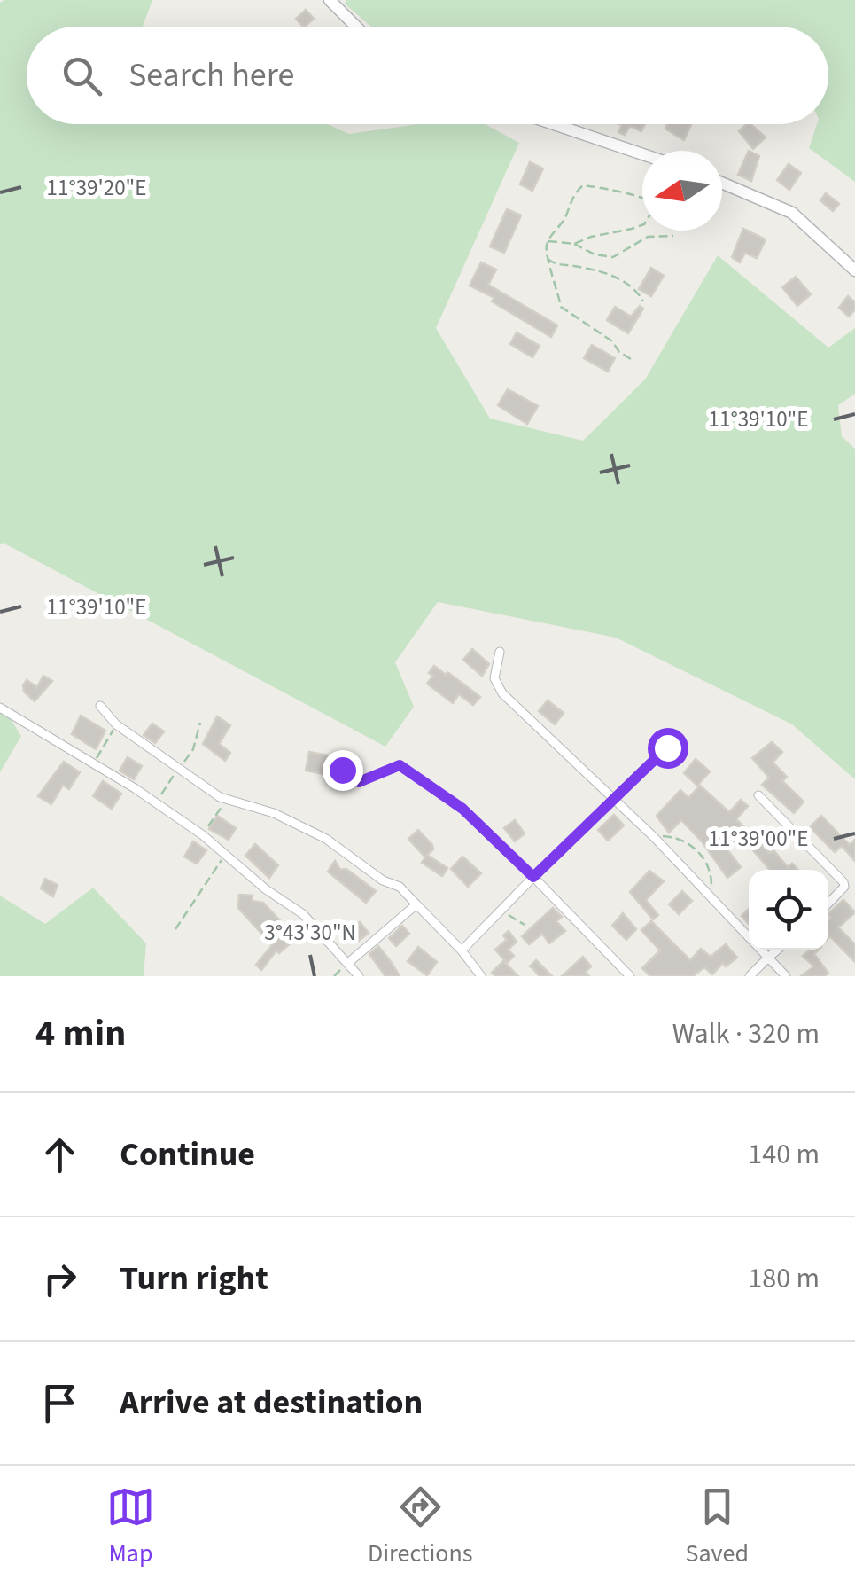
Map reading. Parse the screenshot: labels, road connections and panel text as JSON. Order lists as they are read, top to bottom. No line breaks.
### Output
{"north":"left","page":{"search":"Search here","heading":["4 min","Walk · 320 m"],"list":[["Continue","140 m"],["Turn right","180 m"],"Arrive at destination"],"nav":["Map","Directions","Saved"]},"coordinates":["11°39'20\"E","11°39'10\"E","11°39'00\"E","3°43'30\"N"]}
